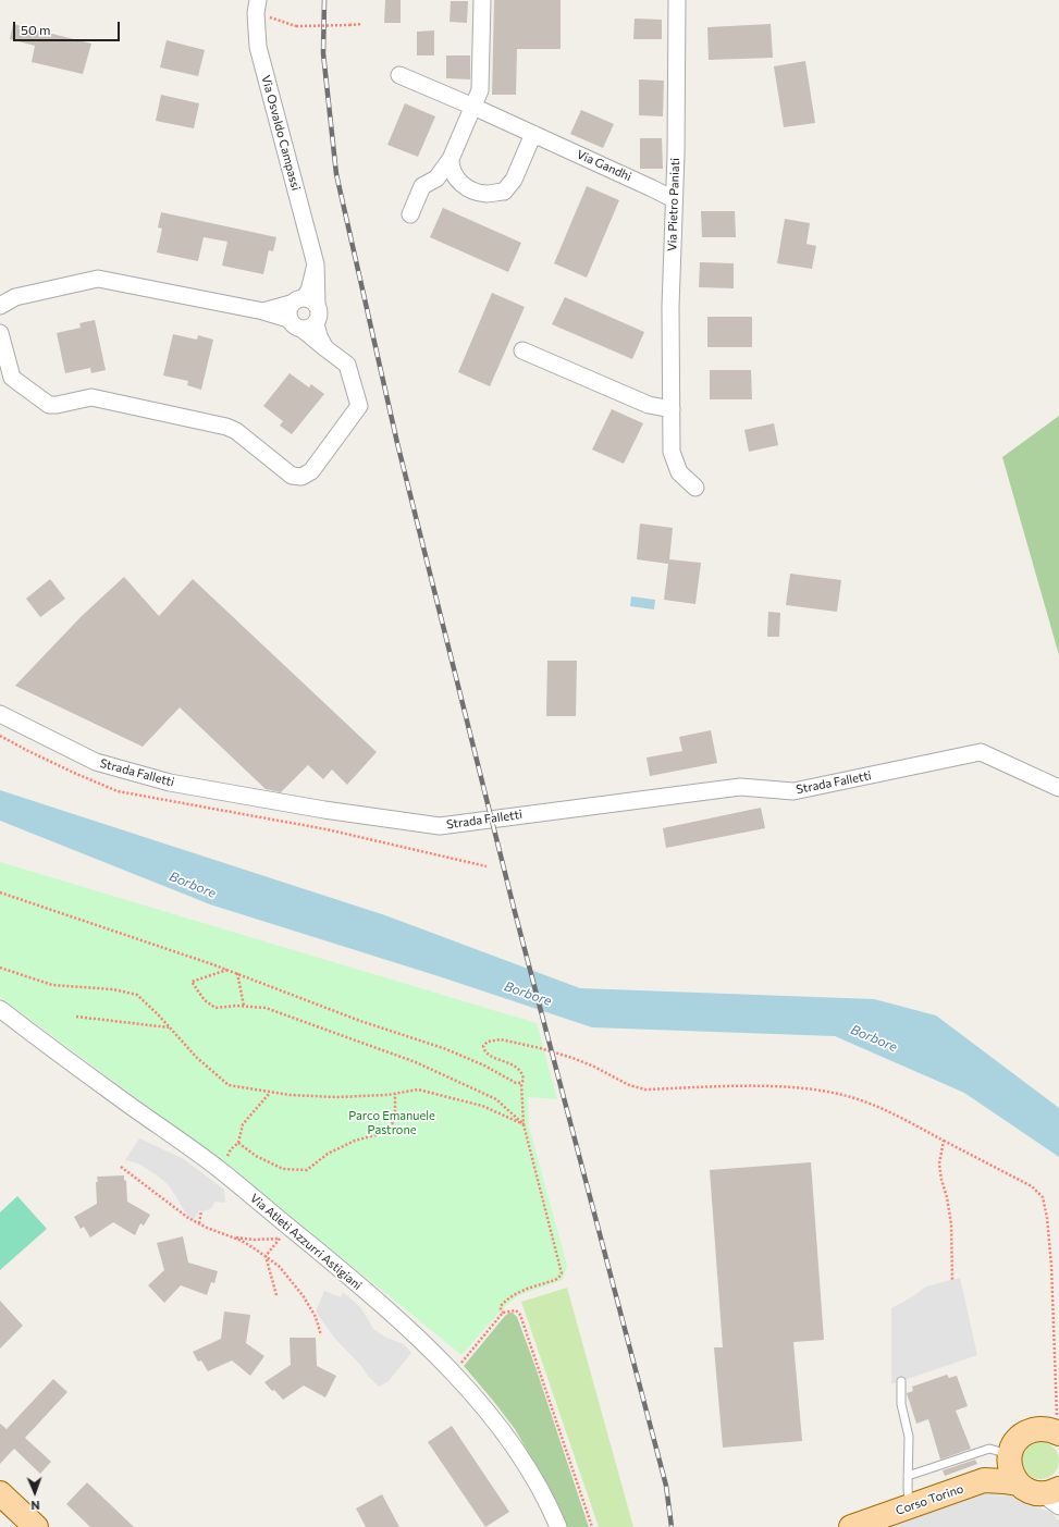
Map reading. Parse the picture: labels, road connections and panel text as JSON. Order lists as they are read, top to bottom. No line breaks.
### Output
{"streets":{"main road":["Corso Torino"],"street":["Via Osvaldo Campassi","Via Gandhi","Via Pietro Paniati","Strada Falletti","Via Atleti Azzurri Astigiani"]},"crossings":[["Via Gandhi","Via Pietro Paniati"]],"water":["Borbore"],"parks":["Parco Emanuele Pastrone"],"scale_bar":"50 m","north":"bottom"}
